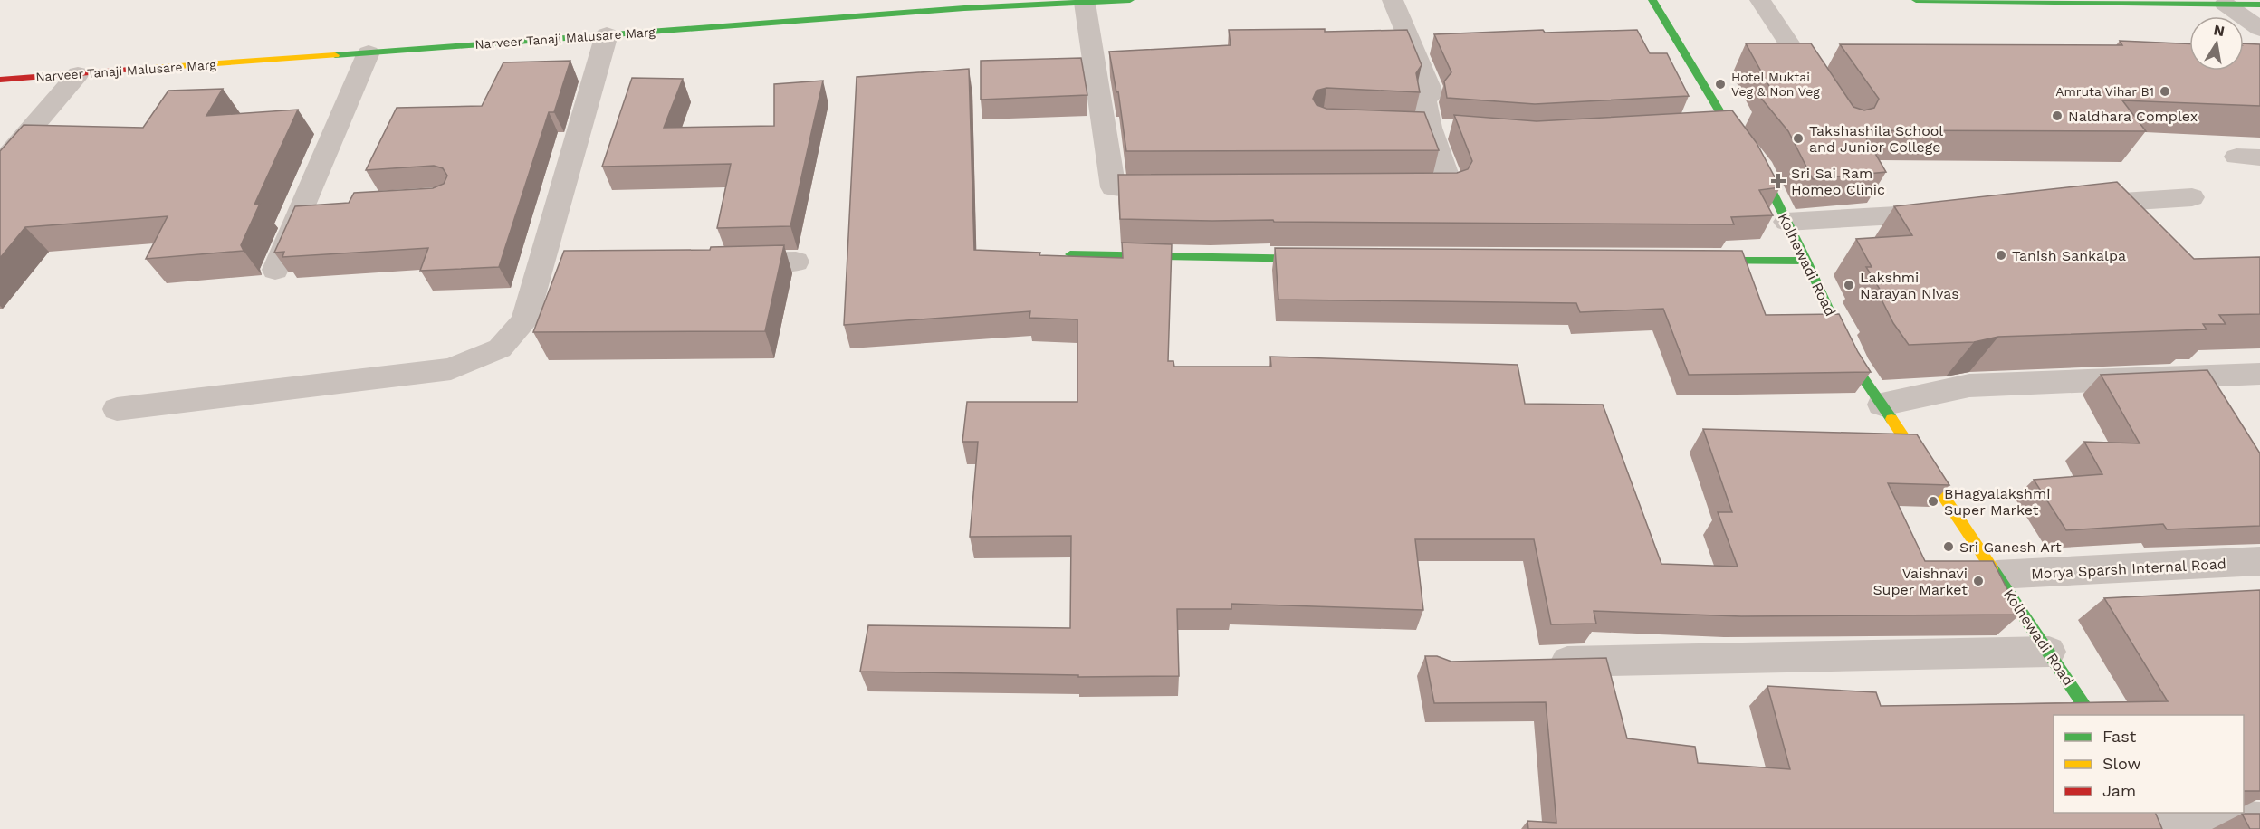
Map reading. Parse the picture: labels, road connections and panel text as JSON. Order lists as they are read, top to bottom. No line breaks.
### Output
{"streets":{"main road":["Narveer Tanaji Malusare Marg","Kolhewadi Road"],"street":["Morya Sparsh Internal Road"]},"crossings":[["Kolhewadi Road","Morya Sparsh Internal Road"]],"places":{"other":["Hotel Muktai Veg & Non Veg","Amruta Vihar B1","Naldhara Complex","Takshashila School and Junior College","Tanish Sankalpa","Lakshmi Narayan Nivas","BHagyalakshmi Super Market","Sri Ganesh Art","Vaishnavi Super Market"],"health":["Sri Sai Ram Homeo Clinic"]},"legend":["Fast","Slow","Jam"],"north":"top"}
